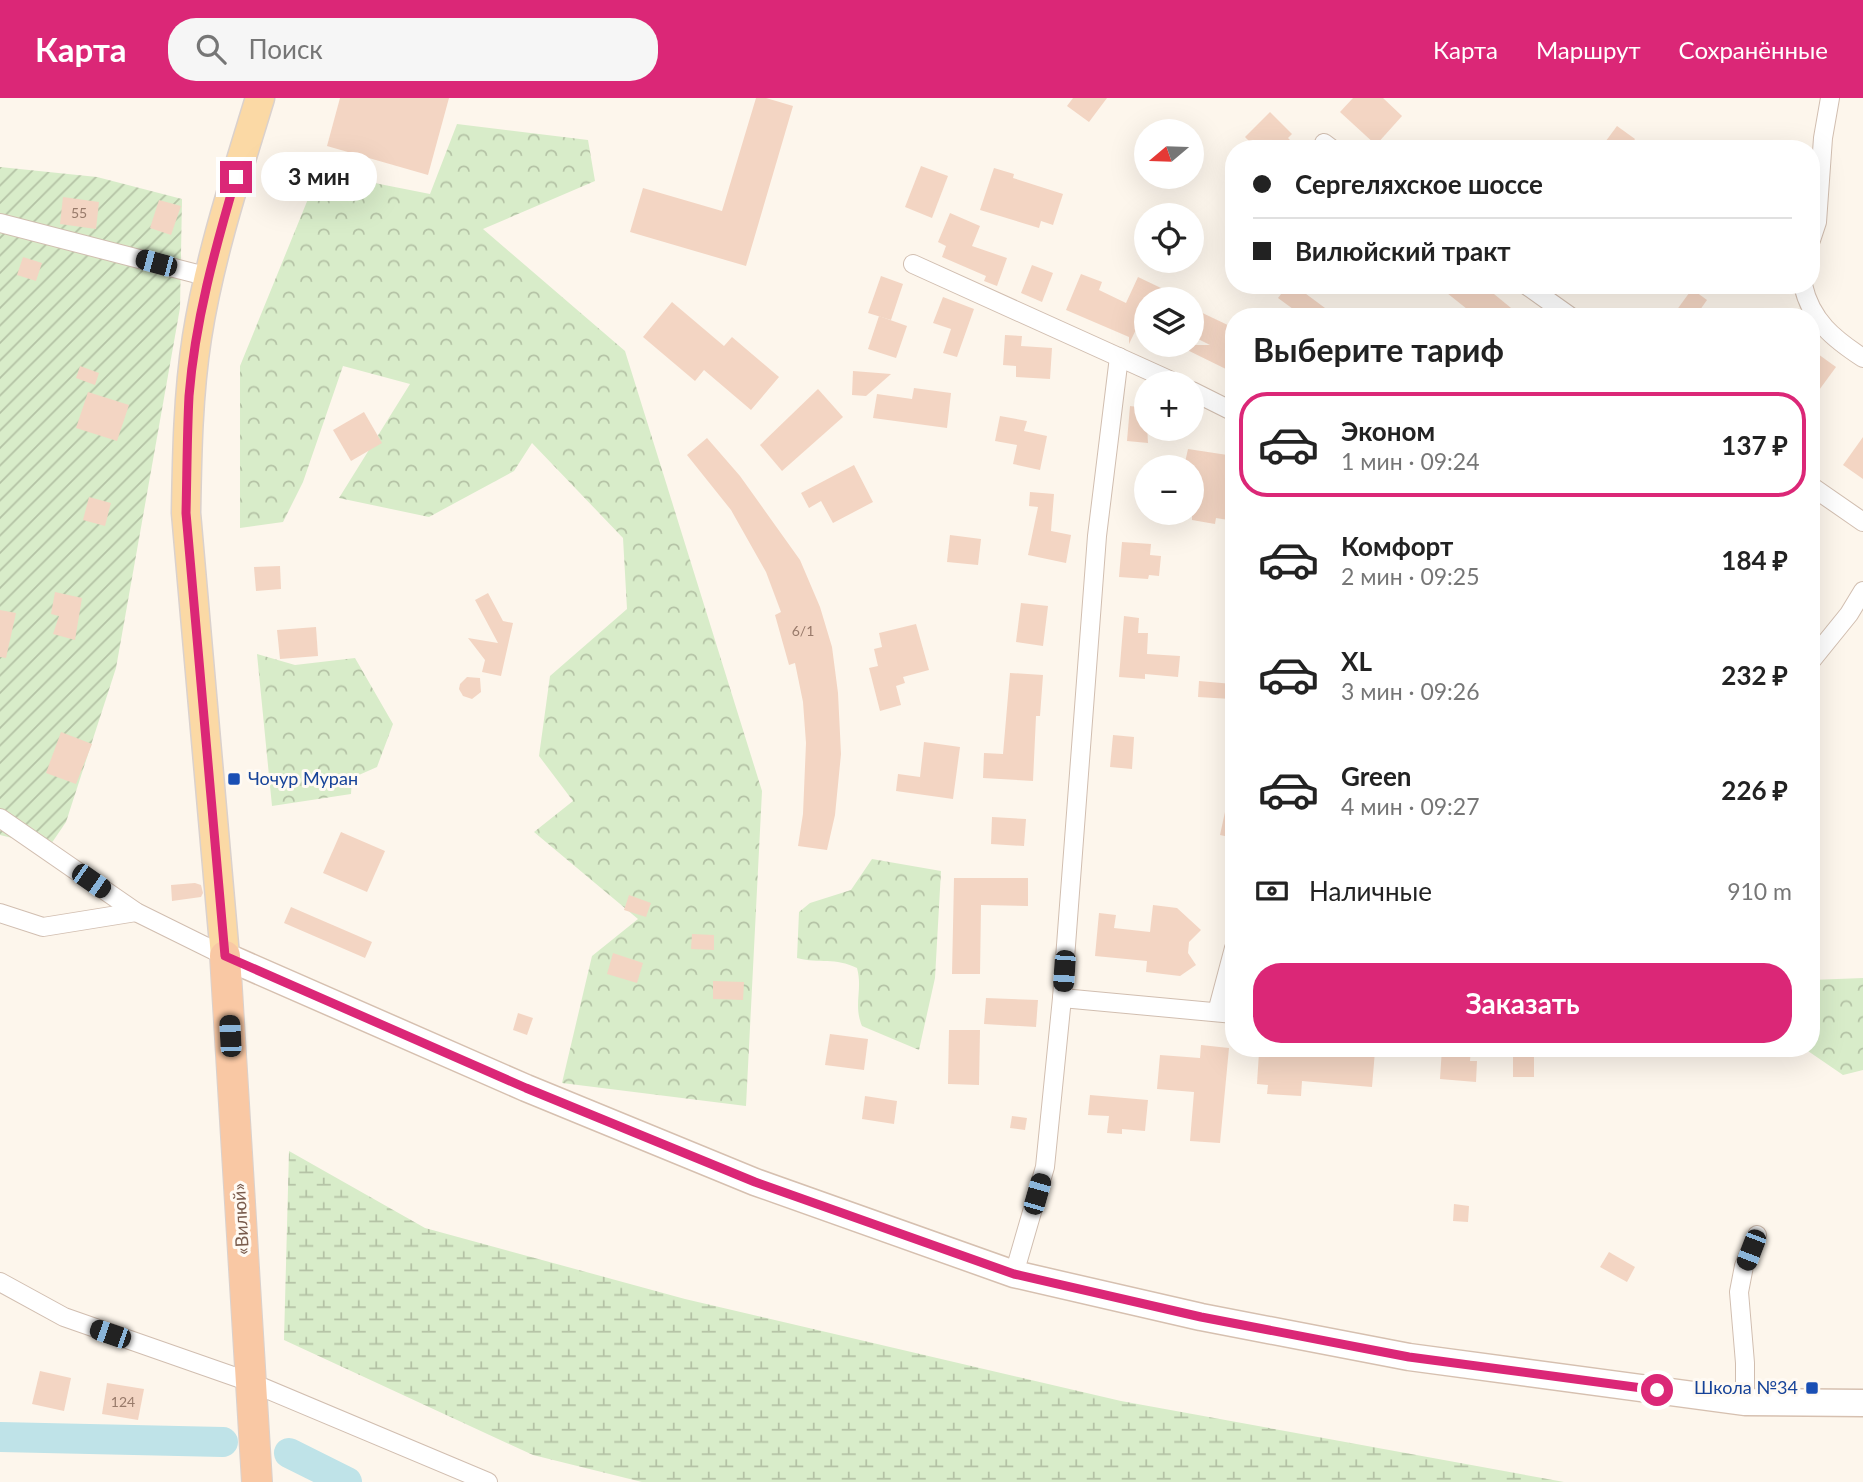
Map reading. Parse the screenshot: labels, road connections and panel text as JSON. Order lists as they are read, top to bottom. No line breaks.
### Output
{"streets":{"highway":["«Вилюй»"]},"places":{"transit":["Чочур Муран","Школа №34"]},"house_numbers":["55","6/1","124"],"north":"left","page":{"header":"Карта","search":"Поиск","nav":["Карта","Маршрут","Сохранённые"],"map_buttons":["+","−"],"banner":["Сергеляхское шоссе","Вилюйский тракт"],"bubble":"3 мин","heading":"Выберите тариф","list":[{"name":"Эконом","note":"1 мин · 09:24","value":"137 ₽"},{"name":"Комфорт","note":"2 мин · 09:25","value":"184 ₽"},{"name":"XL","note":"3 мин · 09:26","value":"232 ₽"},{"name":"Green","note":"4 мин · 09:27","value":"226 ₽"}],"pay":["Наличные","910 m"],"buttons":"Заказать"}}
